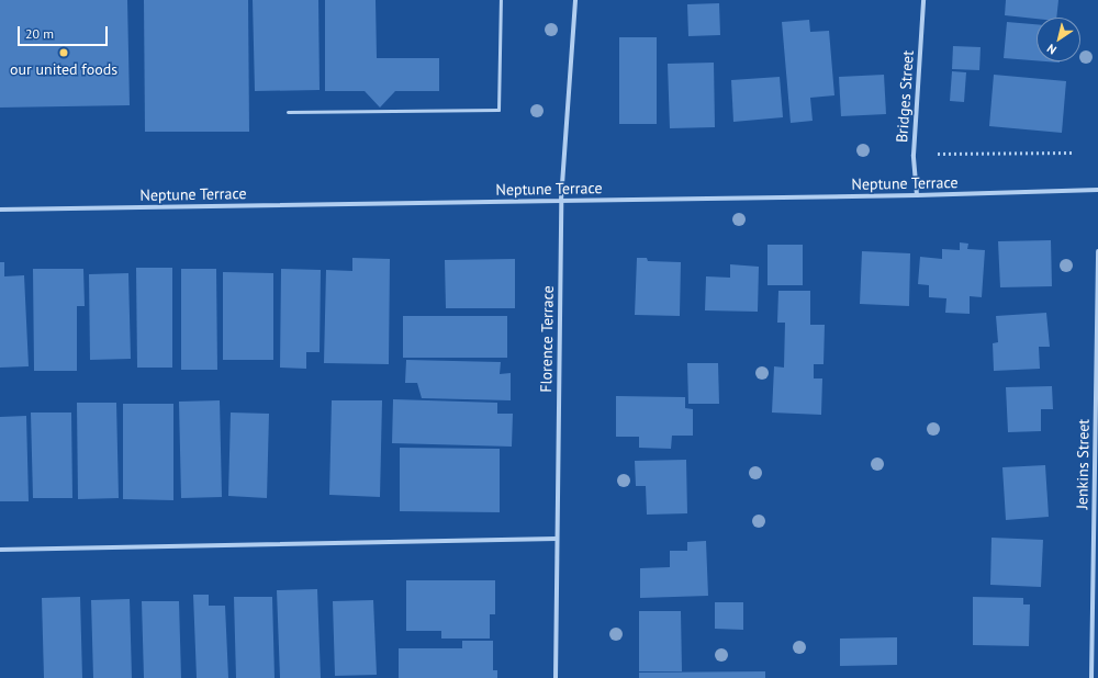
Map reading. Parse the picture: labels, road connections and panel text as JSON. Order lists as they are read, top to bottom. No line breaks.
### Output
{"streets":{"street":["Bridges Street","Neptune Terrace","Florence Terrace","Jenkins Street"]},"crossings":[["Bridges Street","Neptune Terrace"],["Neptune Terrace","Florence Terrace"]],"places":["our united foods"],"scale_bar":"20 m","north":"bottom left"}
